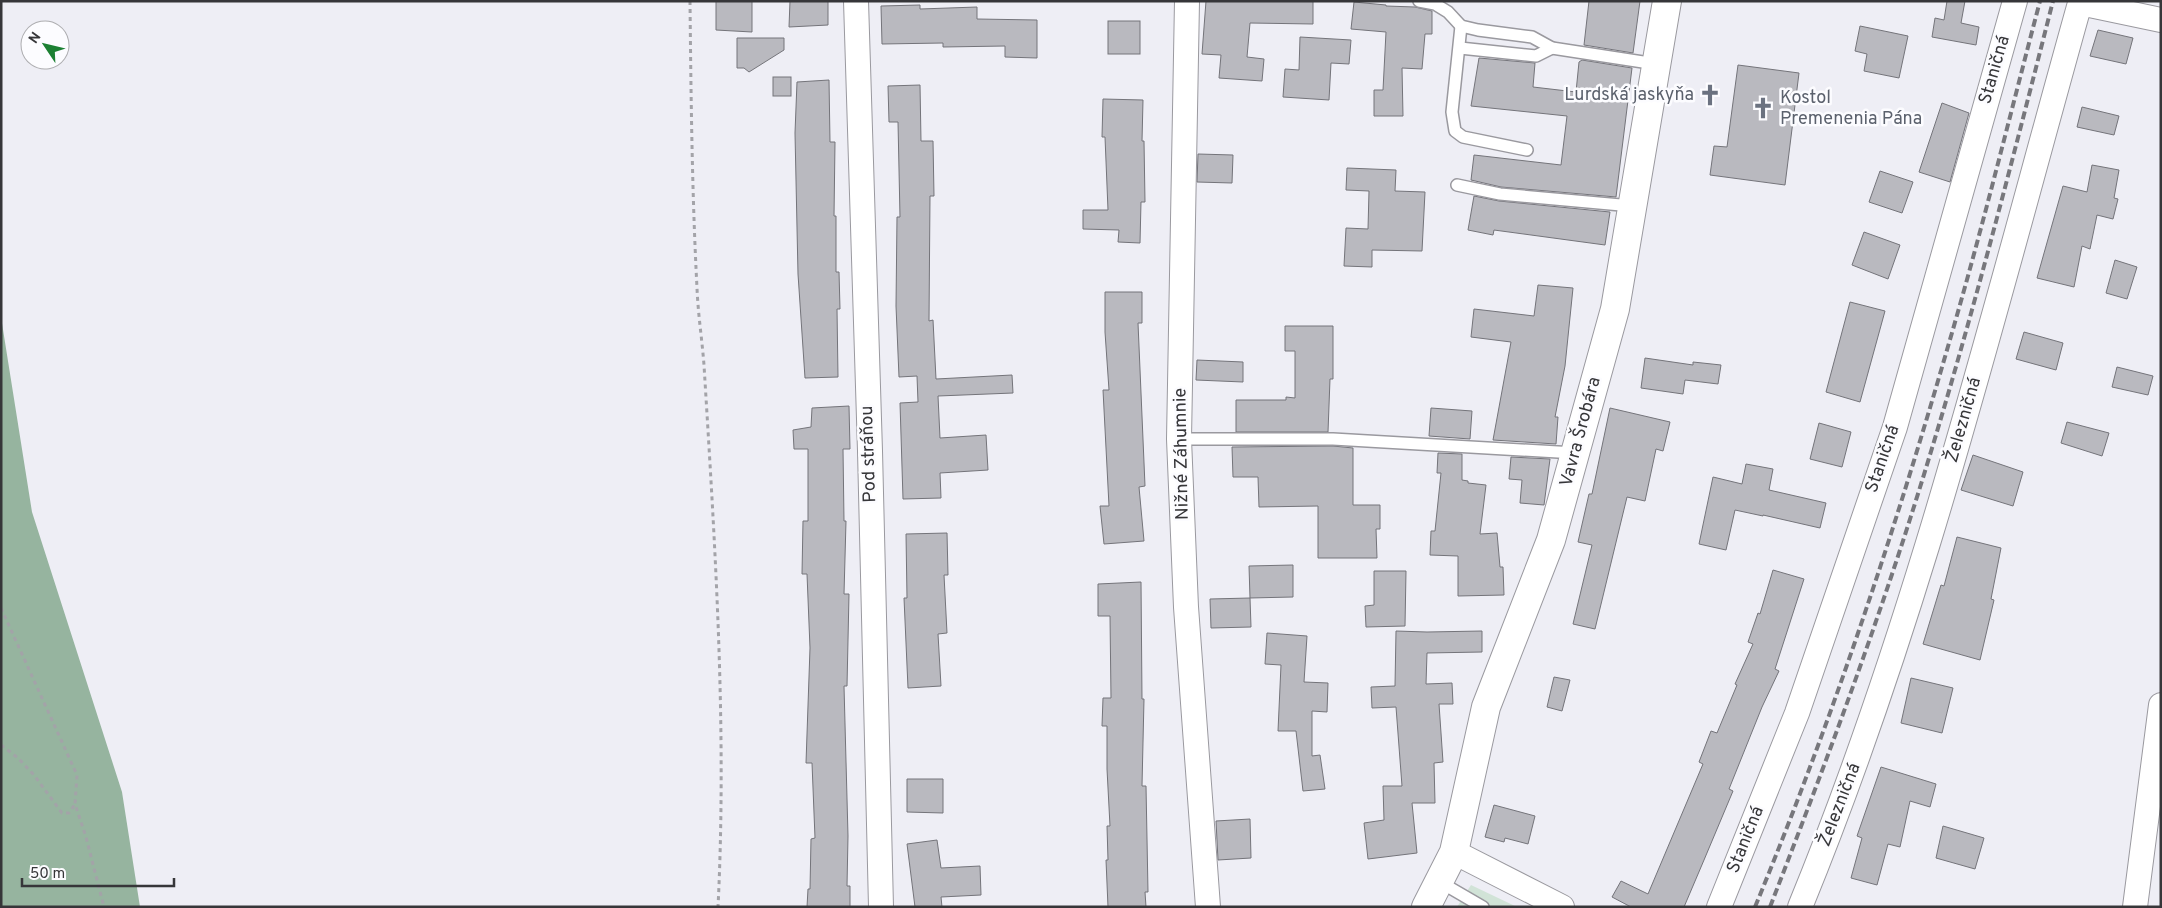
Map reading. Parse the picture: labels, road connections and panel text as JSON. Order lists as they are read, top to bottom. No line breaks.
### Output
{"streets":{"street":["Staničná","Železničná","Vavra Šrobára","Pod stráňou","Nižné Záhumnie"]},"places":{"church":["Lurdská jaskyňa","Kostol Premenenia Pána"]},"scale_bar":"50 m","north":"top left"}
